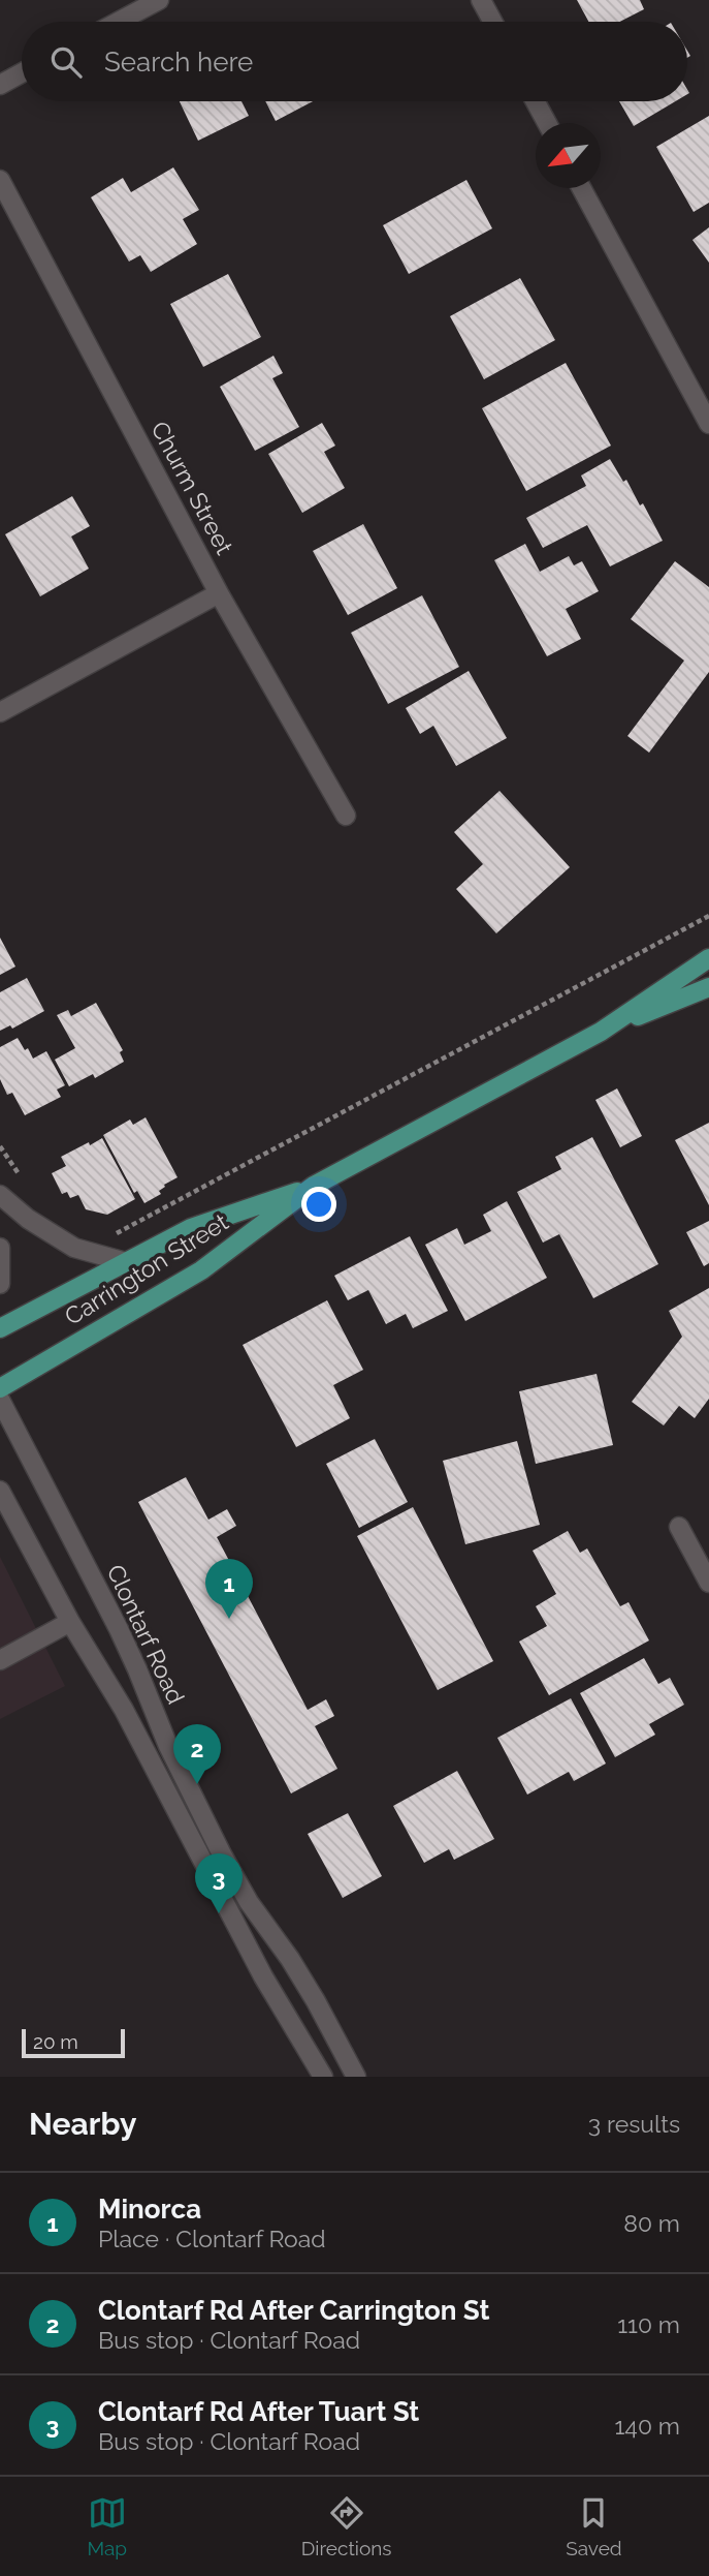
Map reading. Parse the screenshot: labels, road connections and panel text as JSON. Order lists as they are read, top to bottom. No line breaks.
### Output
{"streets":{"main road":["Carrington Street"],"street":["Churm Street","Clontarf Road"]},"scale_bar":"20 m","north":"bottom left","page":{"search":"Search here","pins":["1","2","3"],"scale":"20 m","heading":["Nearby","3 results"],"list":[{"mark":"1","name":"Minorca","note":"Place · Clontarf Road","value":"80 m"},{"mark":"2","name":"Clontarf Rd After Carrington St","note":"Bus stop · Clontarf Road","value":"110 m"},{"mark":"3","name":"Clontarf Rd After Tuart St","note":"Bus stop · Clontarf Road","value":"140 m"}],"nav":["Map","Directions","Saved"]}}
